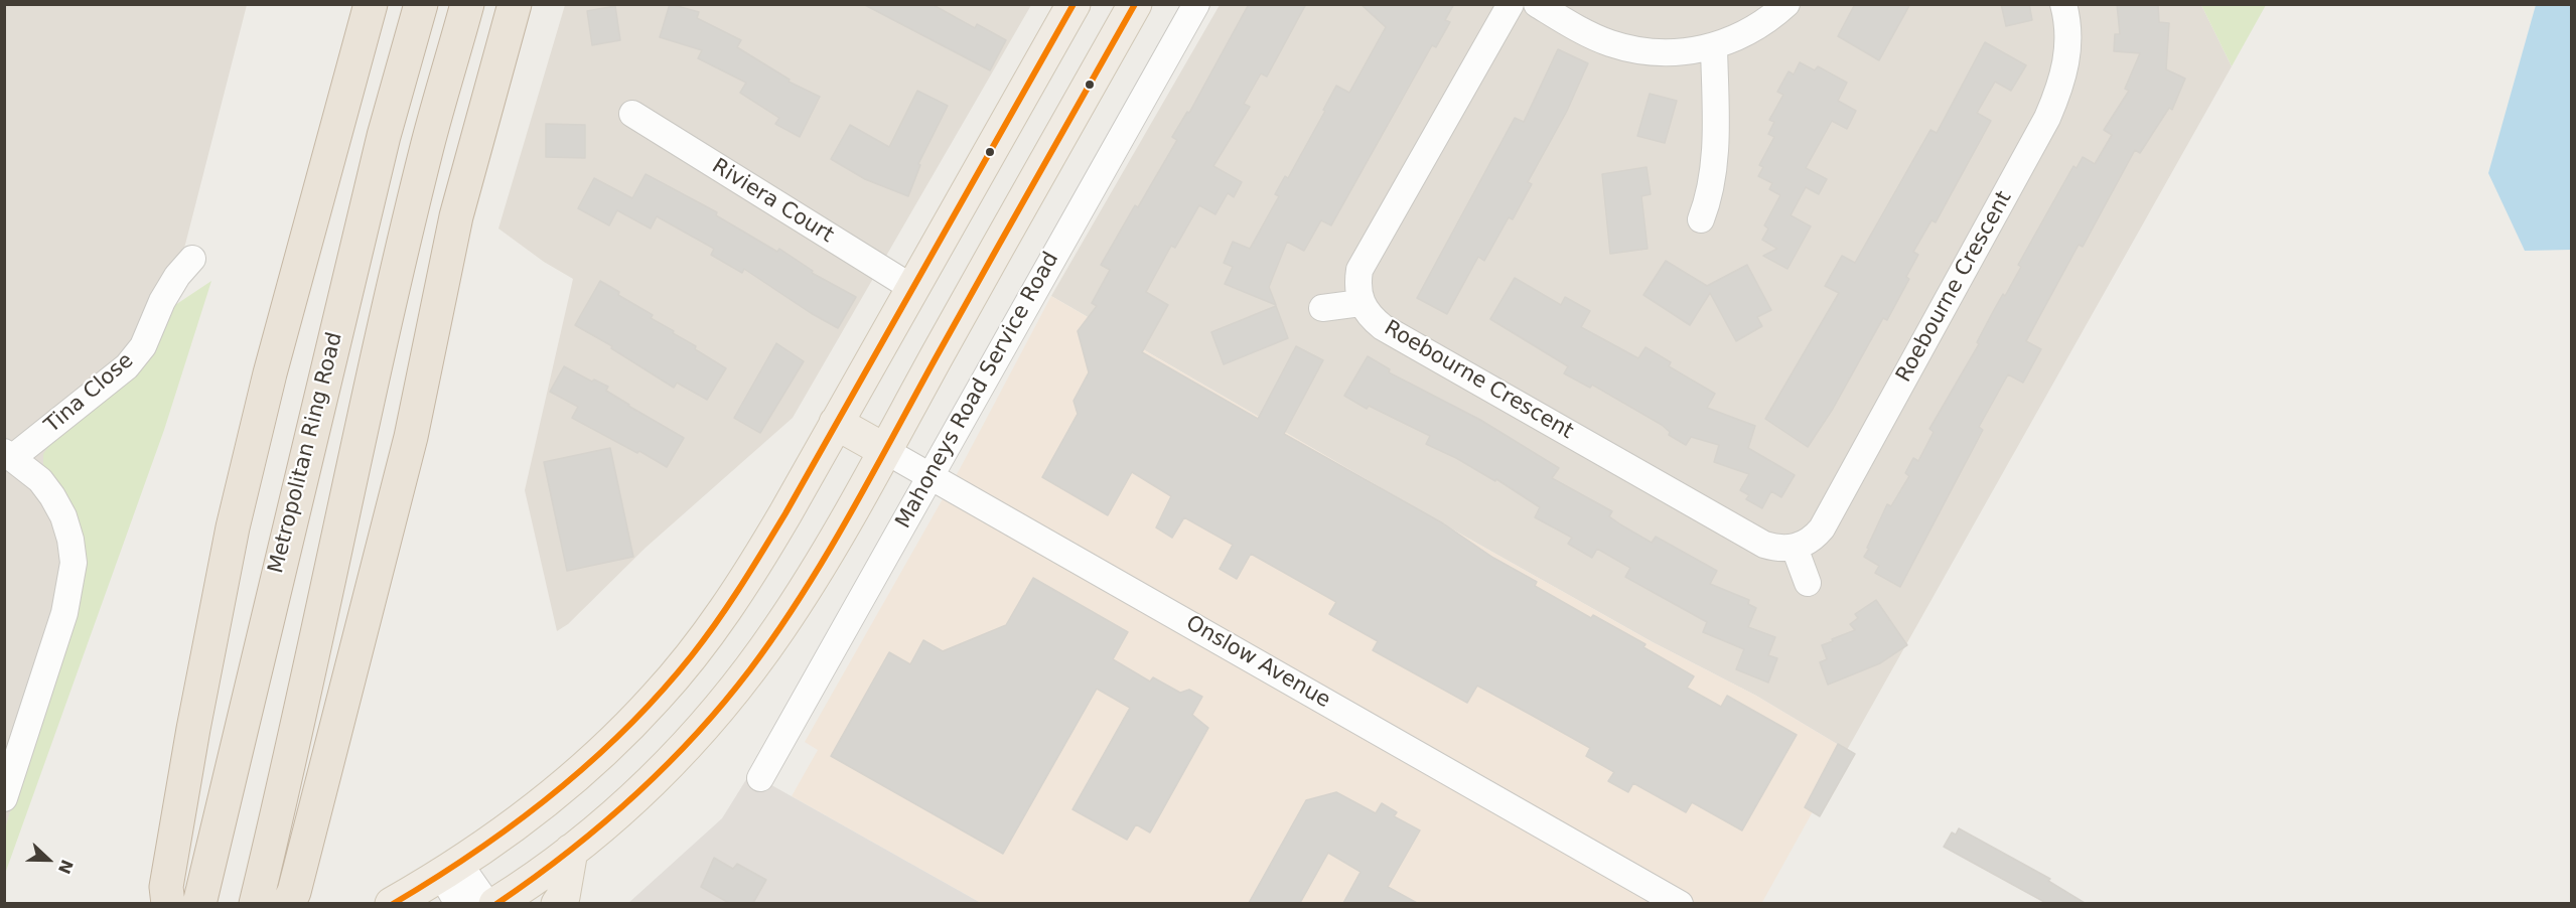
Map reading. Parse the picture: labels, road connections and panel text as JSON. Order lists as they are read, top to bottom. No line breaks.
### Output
{"streets":{"highway":["Metropolitan Ring Road"],"main road":["Onslow Avenue"],"street":["Riviera Court","Roebourne Crescent","Mahoneys Road Service Road","Tina Close"]},"crossings":[["Mahoneys Road Service Road","Onslow Avenue"]],"north":"right"}
